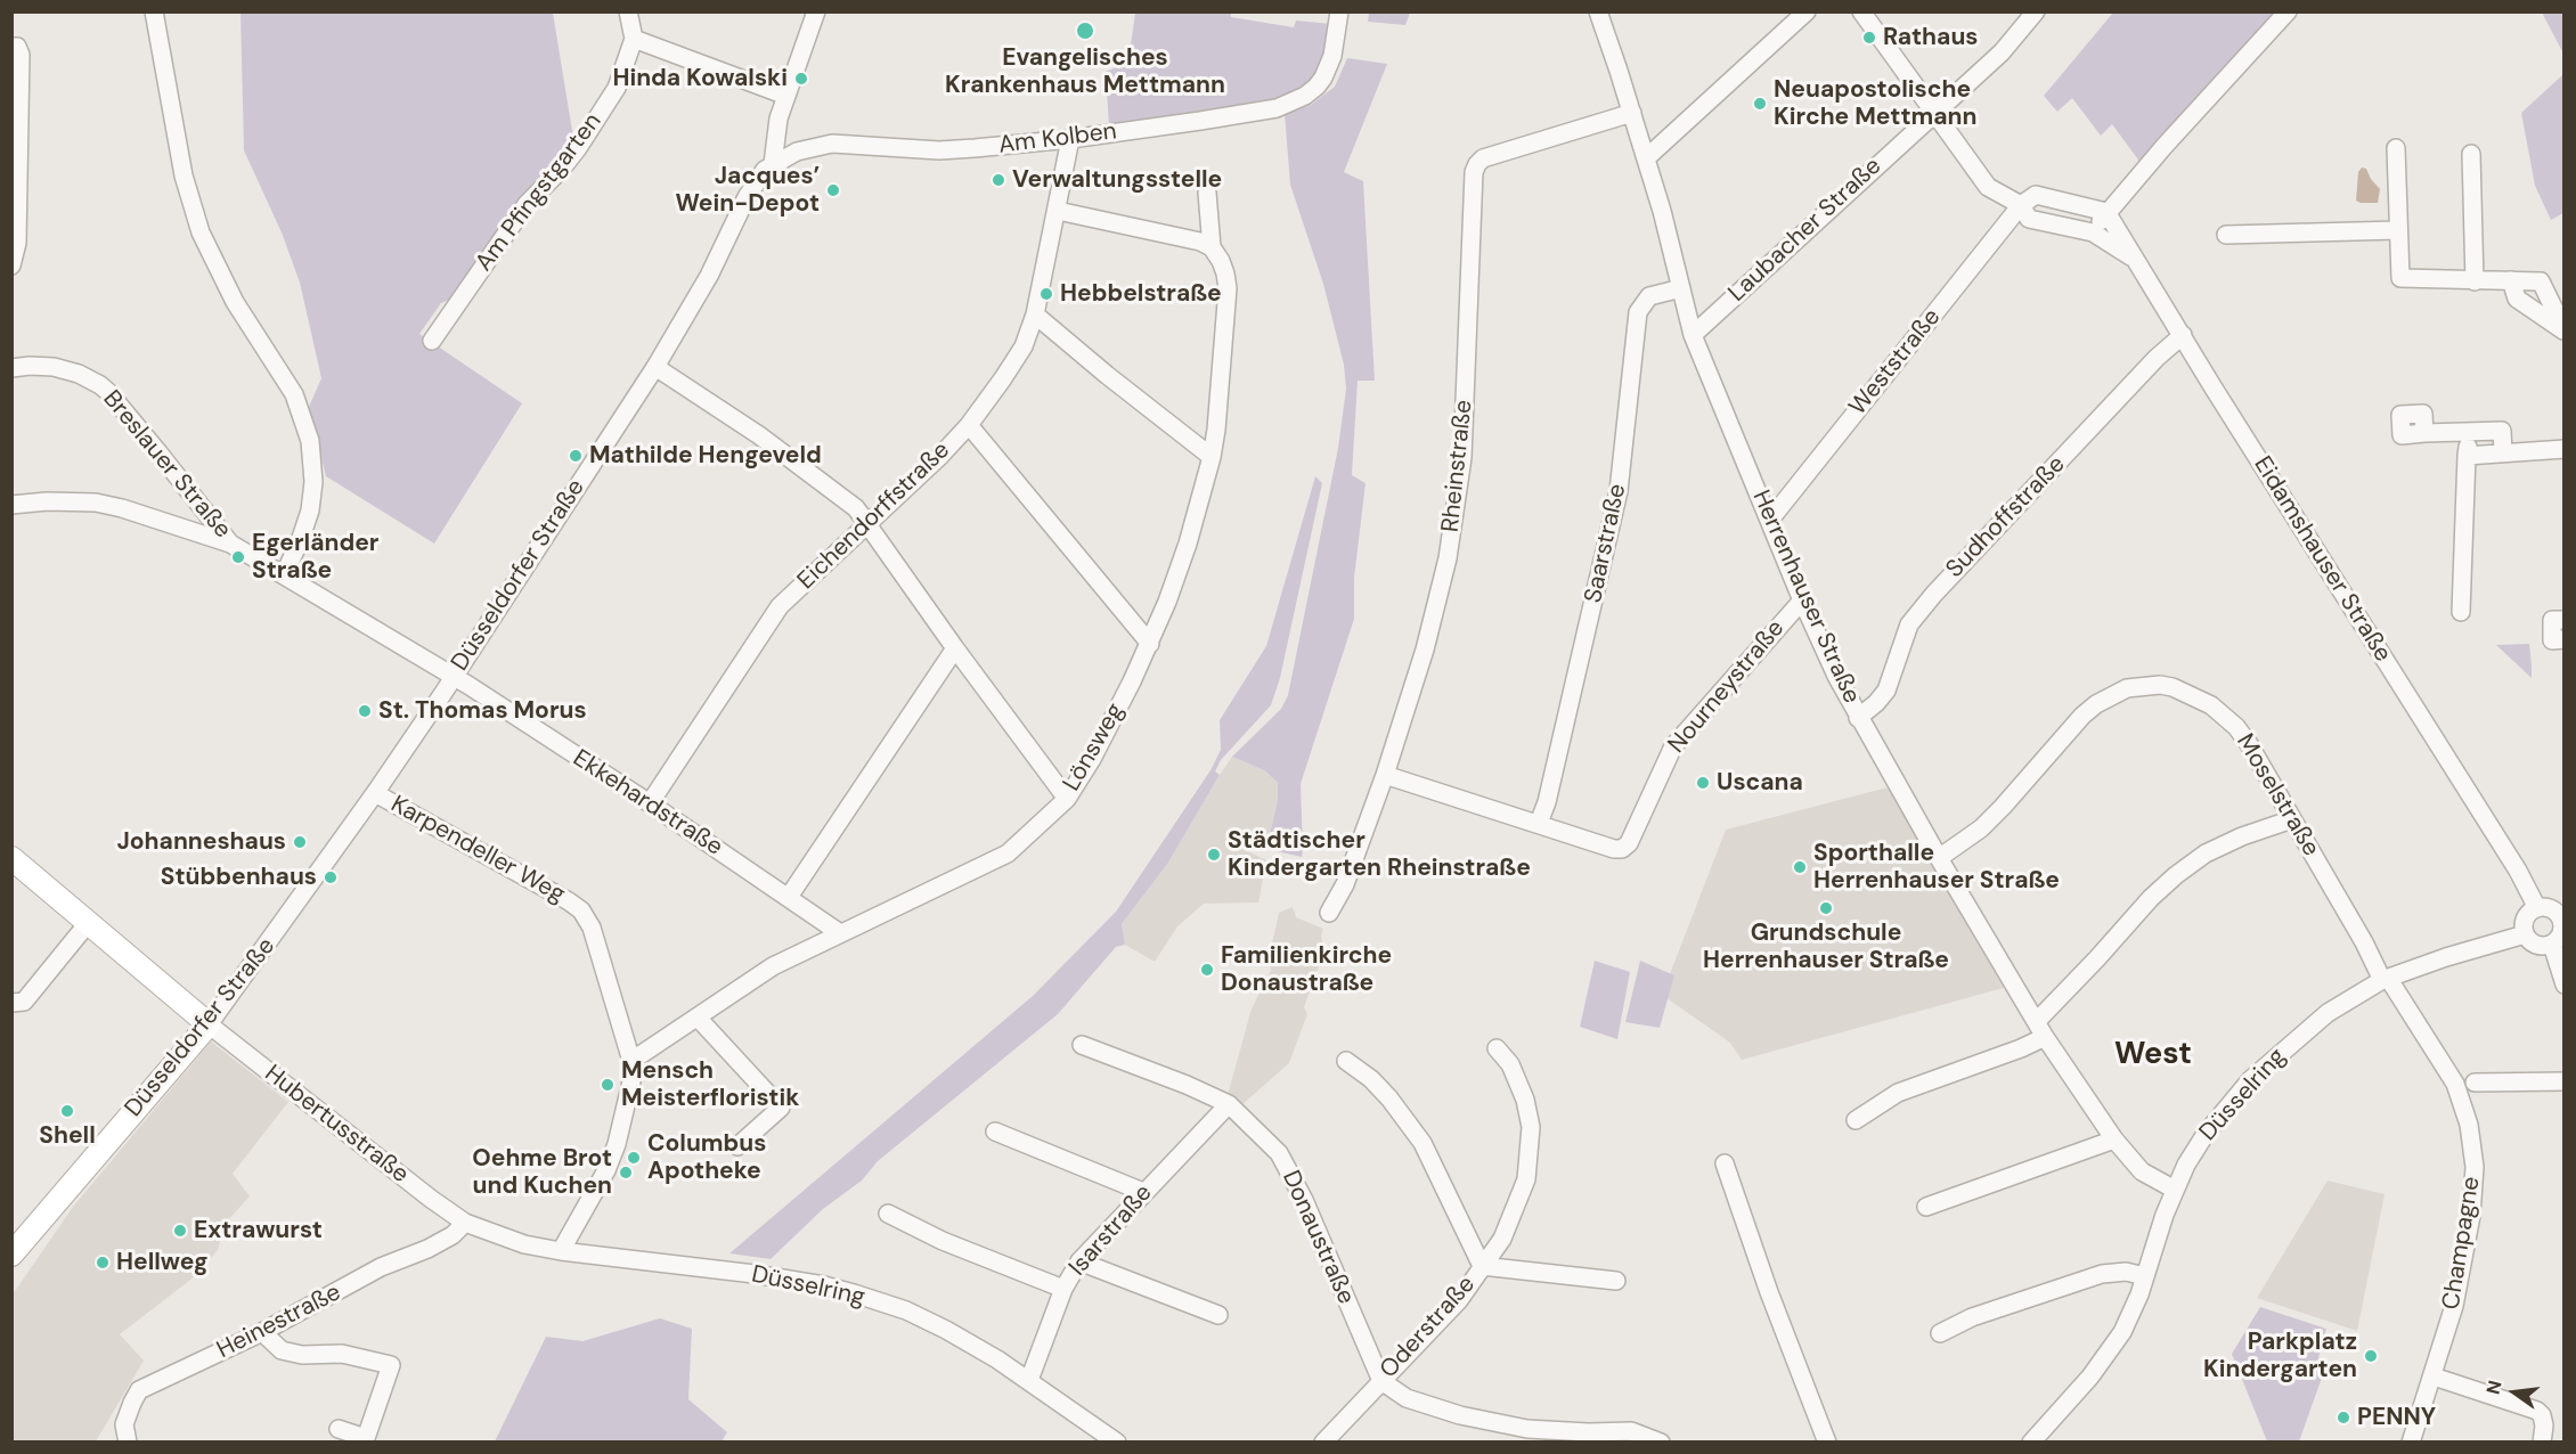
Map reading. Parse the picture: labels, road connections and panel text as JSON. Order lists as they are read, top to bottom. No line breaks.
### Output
{"streets":{"main road":["Düsseldorfer Straße"],"street":["Am Kolben","Am Pfingstgarten","Laubacher Straße","Weststraße","Breslauer Straße","Rheinstraße","Eichendorffstraße","Sudhoffstraße","Saarstraße","Eidamshauser Straße","Herrenhauser Straße","Nourneystraße","Lönsweg","Moselstraße","Ekkehardstraße","Karpendeller Weg","Düsselring","Hubertusstraße","Isarstraße","Donaustraße","Champagne","Heinestraße","Oderstraße"]},"crossings":[["Am Kolben","Düsseldorfer Straße"],["Laubacher Straße","Herrenhauser Straße"],["Weststraße","Herrenhauser Straße"],["Breslauer Straße","Düsseldorfer Straße"],["Breslauer Straße","Ekkehardstraße"],["Rheinstraße","Herrenhauser Straße"],["Rheinstraße","Nourneystraße"],["Eichendorffstraße","Ekkehardstraße"],["Sudhoffstraße","Eidamshauser Straße"],["Sudhoffstraße","Herrenhauser Straße"],["Saarstraße","Herrenhauser Straße"],["Saarstraße","Nourneystraße"],["Eidamshauser Straße","Düsselring"],["Düsseldorfer Straße","Ekkehardstraße"],["Düsseldorfer Straße","Karpendeller Weg"],["Düsseldorfer Straße","Hubertusstraße"],["Herrenhauser Straße","Nourneystraße"],["Herrenhauser Straße","Moselstraße"],["Herrenhauser Straße","Düsselring"],["Lönsweg","Ekkehardstraße"],["Lönsweg","Karpendeller Weg"],["Moselstraße","Düsselring"],["Moselstraße","Champagne"],["Karpendeller Weg","Düsselring"],["Düsselring","Hubertusstraße"],["Düsselring","Isarstraße"],["Düsselring","Champagne"],["Düsselring","Heinestraße"],["Hubertusstraße","Heinestraße"],["Isarstraße","Donaustraße"],["Donaustraße","Oderstraße"]],"districts":["West"],"places":["Evangelisches Krankenhaus Mettmann","Rathaus","Hinda Kowalski","Neuapostolische Kirche Mettmann","Verwaltungsstelle","Jacques’ Wein-Depot","Hebbelstraße","Mathilde Hengeveld","Egerländer Straße","St. Thomas Morus","Uscana","Johanneshaus","Städtischer Kindergarten Rheinstraße","Sporthalle Herrenhauser Straße","Stübbenhaus","Grundschule Herrenhauser Straße","Familienkirche Donaustraße","Mensch Meisterfloristik","Shell","Columbus Apotheke","Oehme Brot und Kuchen","Extrawurst","Hellweg","Parkplatz Kindergarten","PENNY"],"north":"left"}
